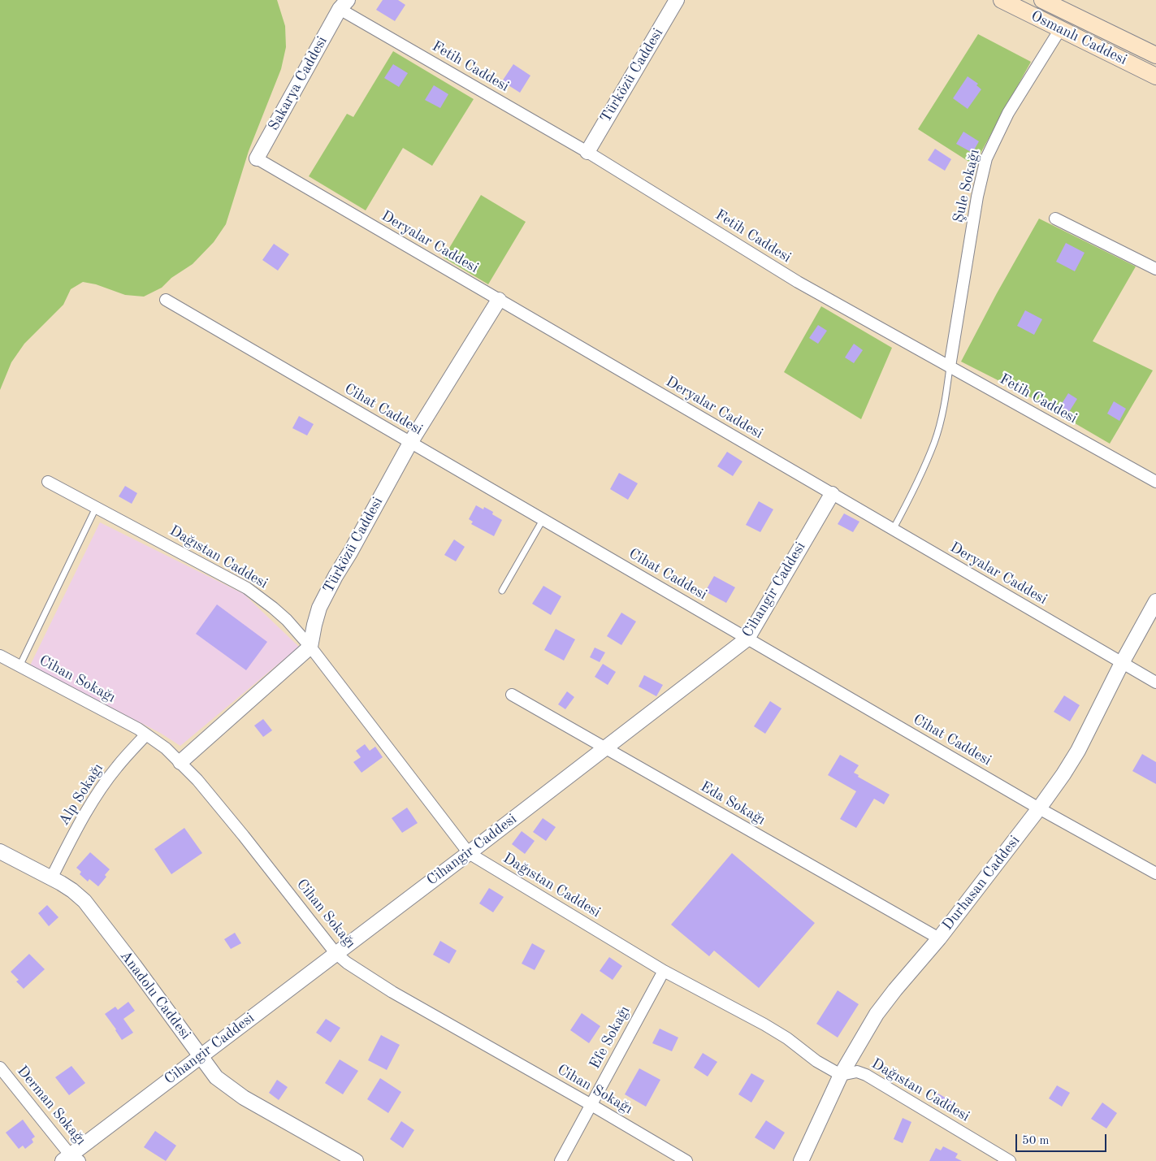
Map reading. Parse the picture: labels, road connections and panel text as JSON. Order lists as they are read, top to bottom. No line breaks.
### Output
{"streets":{"main road":["Osmanlı Caddesi"],"street":["Fetih Caddesi","Türközü Caddesi","Sakarya Caddesi","Şule Sokağı","Deryalar Caddesi","Cihat Caddesi","Dağıstan Caddesi","Cihangir Caddesi","Cihan Sokağı","Alp Sokağı","Eda Sokağı","Durhasan Caddesi","Anadolu Caddesi","Efe Sokağı","Derman Sokağı"]},"crossings":[["Osmanlı Caddesi","Şule Sokağı"],["Fetih Caddesi","Türközü Caddesi"],["Fetih Caddesi","Sakarya Caddesi"],["Fetih Caddesi","Şule Sokağı"],["Türközü Caddesi","Deryalar Caddesi"],["Türközü Caddesi","Cihat Caddesi"],["Türközü Caddesi","Dağıstan Caddesi"],["Sakarya Caddesi","Deryalar Caddesi"],["Deryalar Caddesi","Cihangir Caddesi"],["Deryalar Caddesi","Durhasan Caddesi"],["Cihat Caddesi","Cihangir Caddesi"],["Cihat Caddesi","Durhasan Caddesi"],["Dağıstan Caddesi","Cihangir Caddesi"],["Dağıstan Caddesi","Durhasan Caddesi"],["Dağıstan Caddesi","Efe Sokağı"],["Cihangir Caddesi","Cihan Sokağı"],["Cihangir Caddesi","Eda Sokağı"],["Cihangir Caddesi","Anadolu Caddesi"],["Cihangir Caddesi","Derman Sokağı"],["Cihan Sokağı","Alp Sokağı"],["Cihan Sokağı","Efe Sokağı"],["Alp Sokağı","Anadolu Caddesi"],["Eda Sokağı","Durhasan Caddesi"]],"scale_bar":"50 m"}
